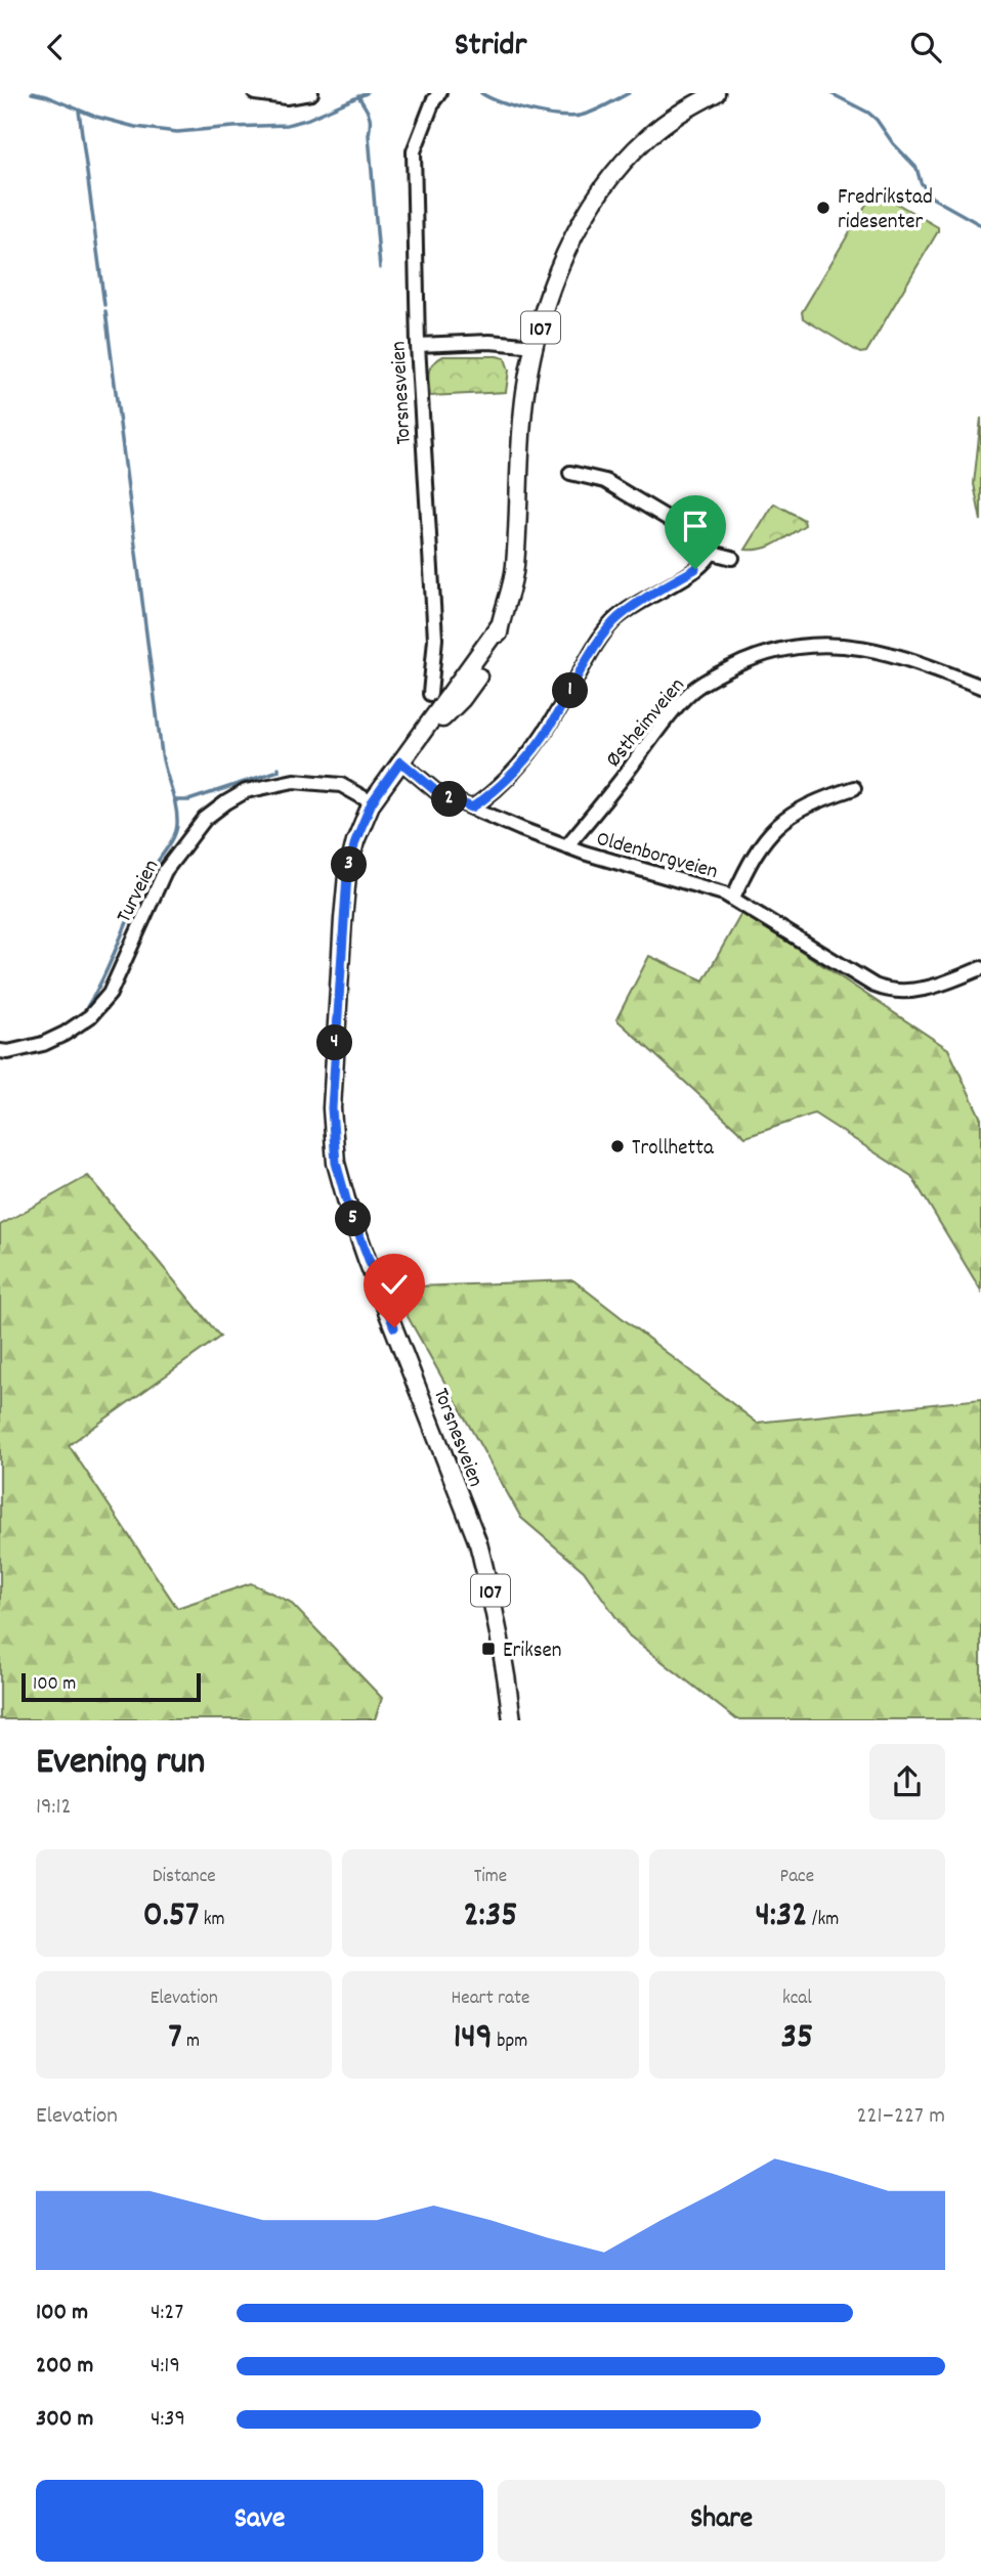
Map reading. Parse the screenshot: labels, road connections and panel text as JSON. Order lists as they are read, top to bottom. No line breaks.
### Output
{"streets":{"main road":["107","Torsnesveien"],"street":["Østheimveien","Oldenborgveien","Turveien"]},"crossings":[["Torsnesveien","Oldenborgveien"],["Torsnesveien","Turveien"],["Østheimveien","Oldenborgveien"]],"places":{"other":["Fredrikstad ridesenter","Trollhetta"],"transit":["Eriksen"]},"scale_bar":"100 m","page":{"header":"Stridr","pins":["1","2","3","4","5"],"scale":"100 m","heading":["Evening run","19:12"],"stats":[["Distance","0.57 km"],["Time","2:35"],["Pace","4:32 /km"],["Elevation","7 m"],["Heart rate","149 bpm"],["kcal","35"]],"chart":["Elevation","221–227 m"],"list":[{"name":"100 m","note":"4:27"},{"name":"200 m","note":"4:19"},{"name":"300 m","note":"4:39"}],"buttons":["Save","Share"]}}
